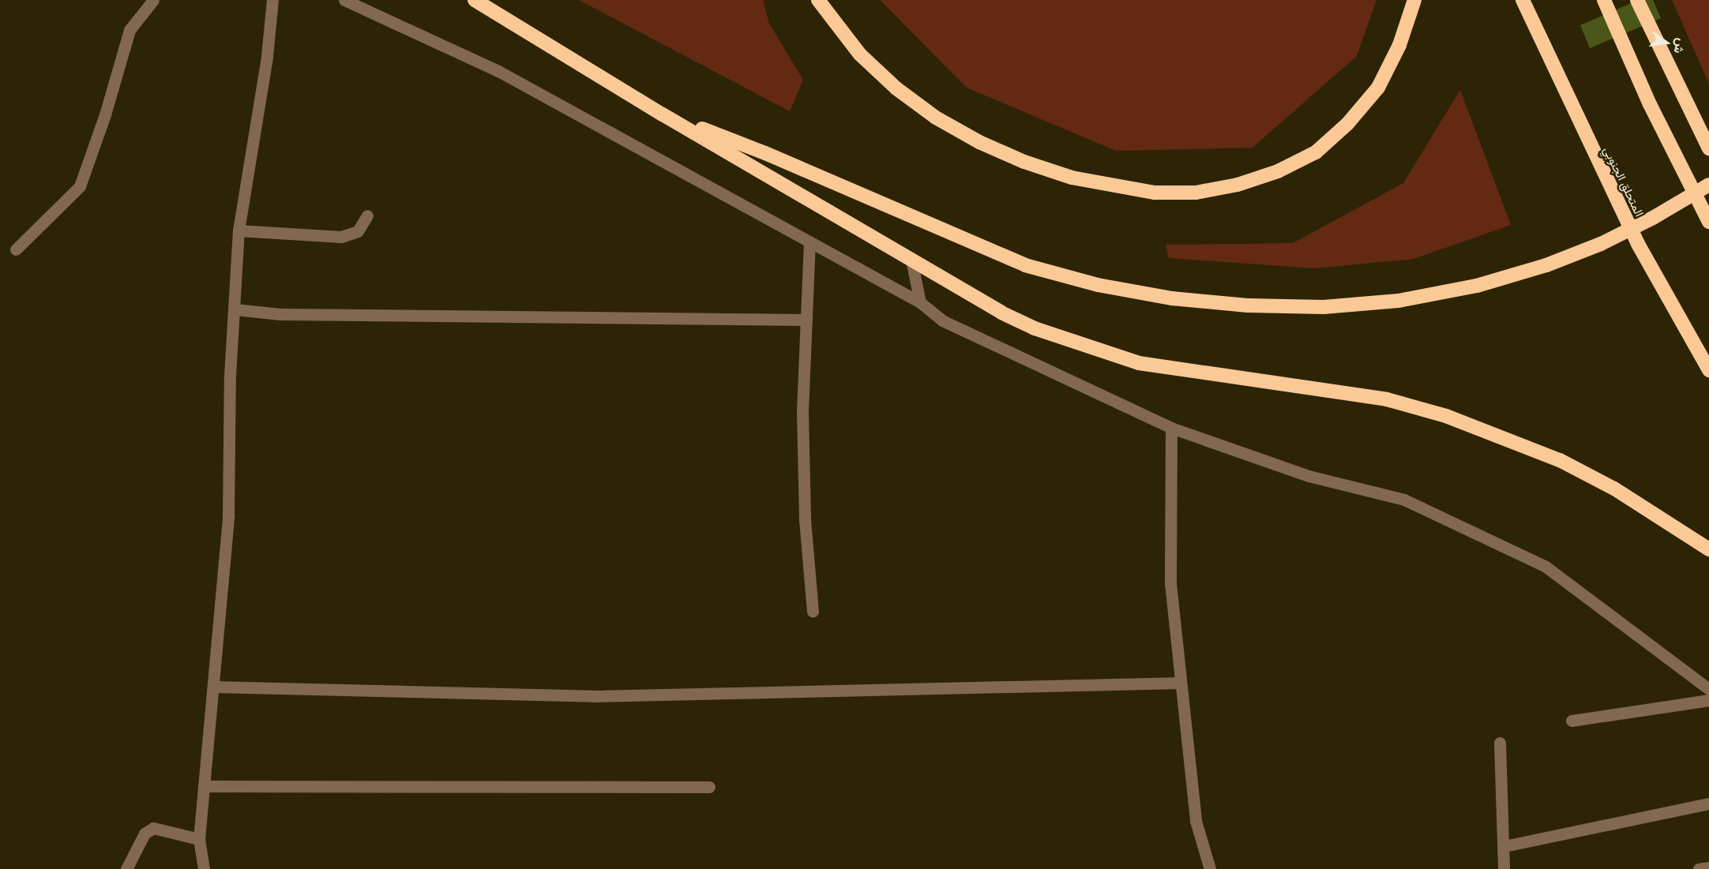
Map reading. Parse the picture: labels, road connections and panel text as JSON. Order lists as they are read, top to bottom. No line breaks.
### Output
{"streets":{"highway":["المتحلق الجنوبي"]},"north":"right"}
